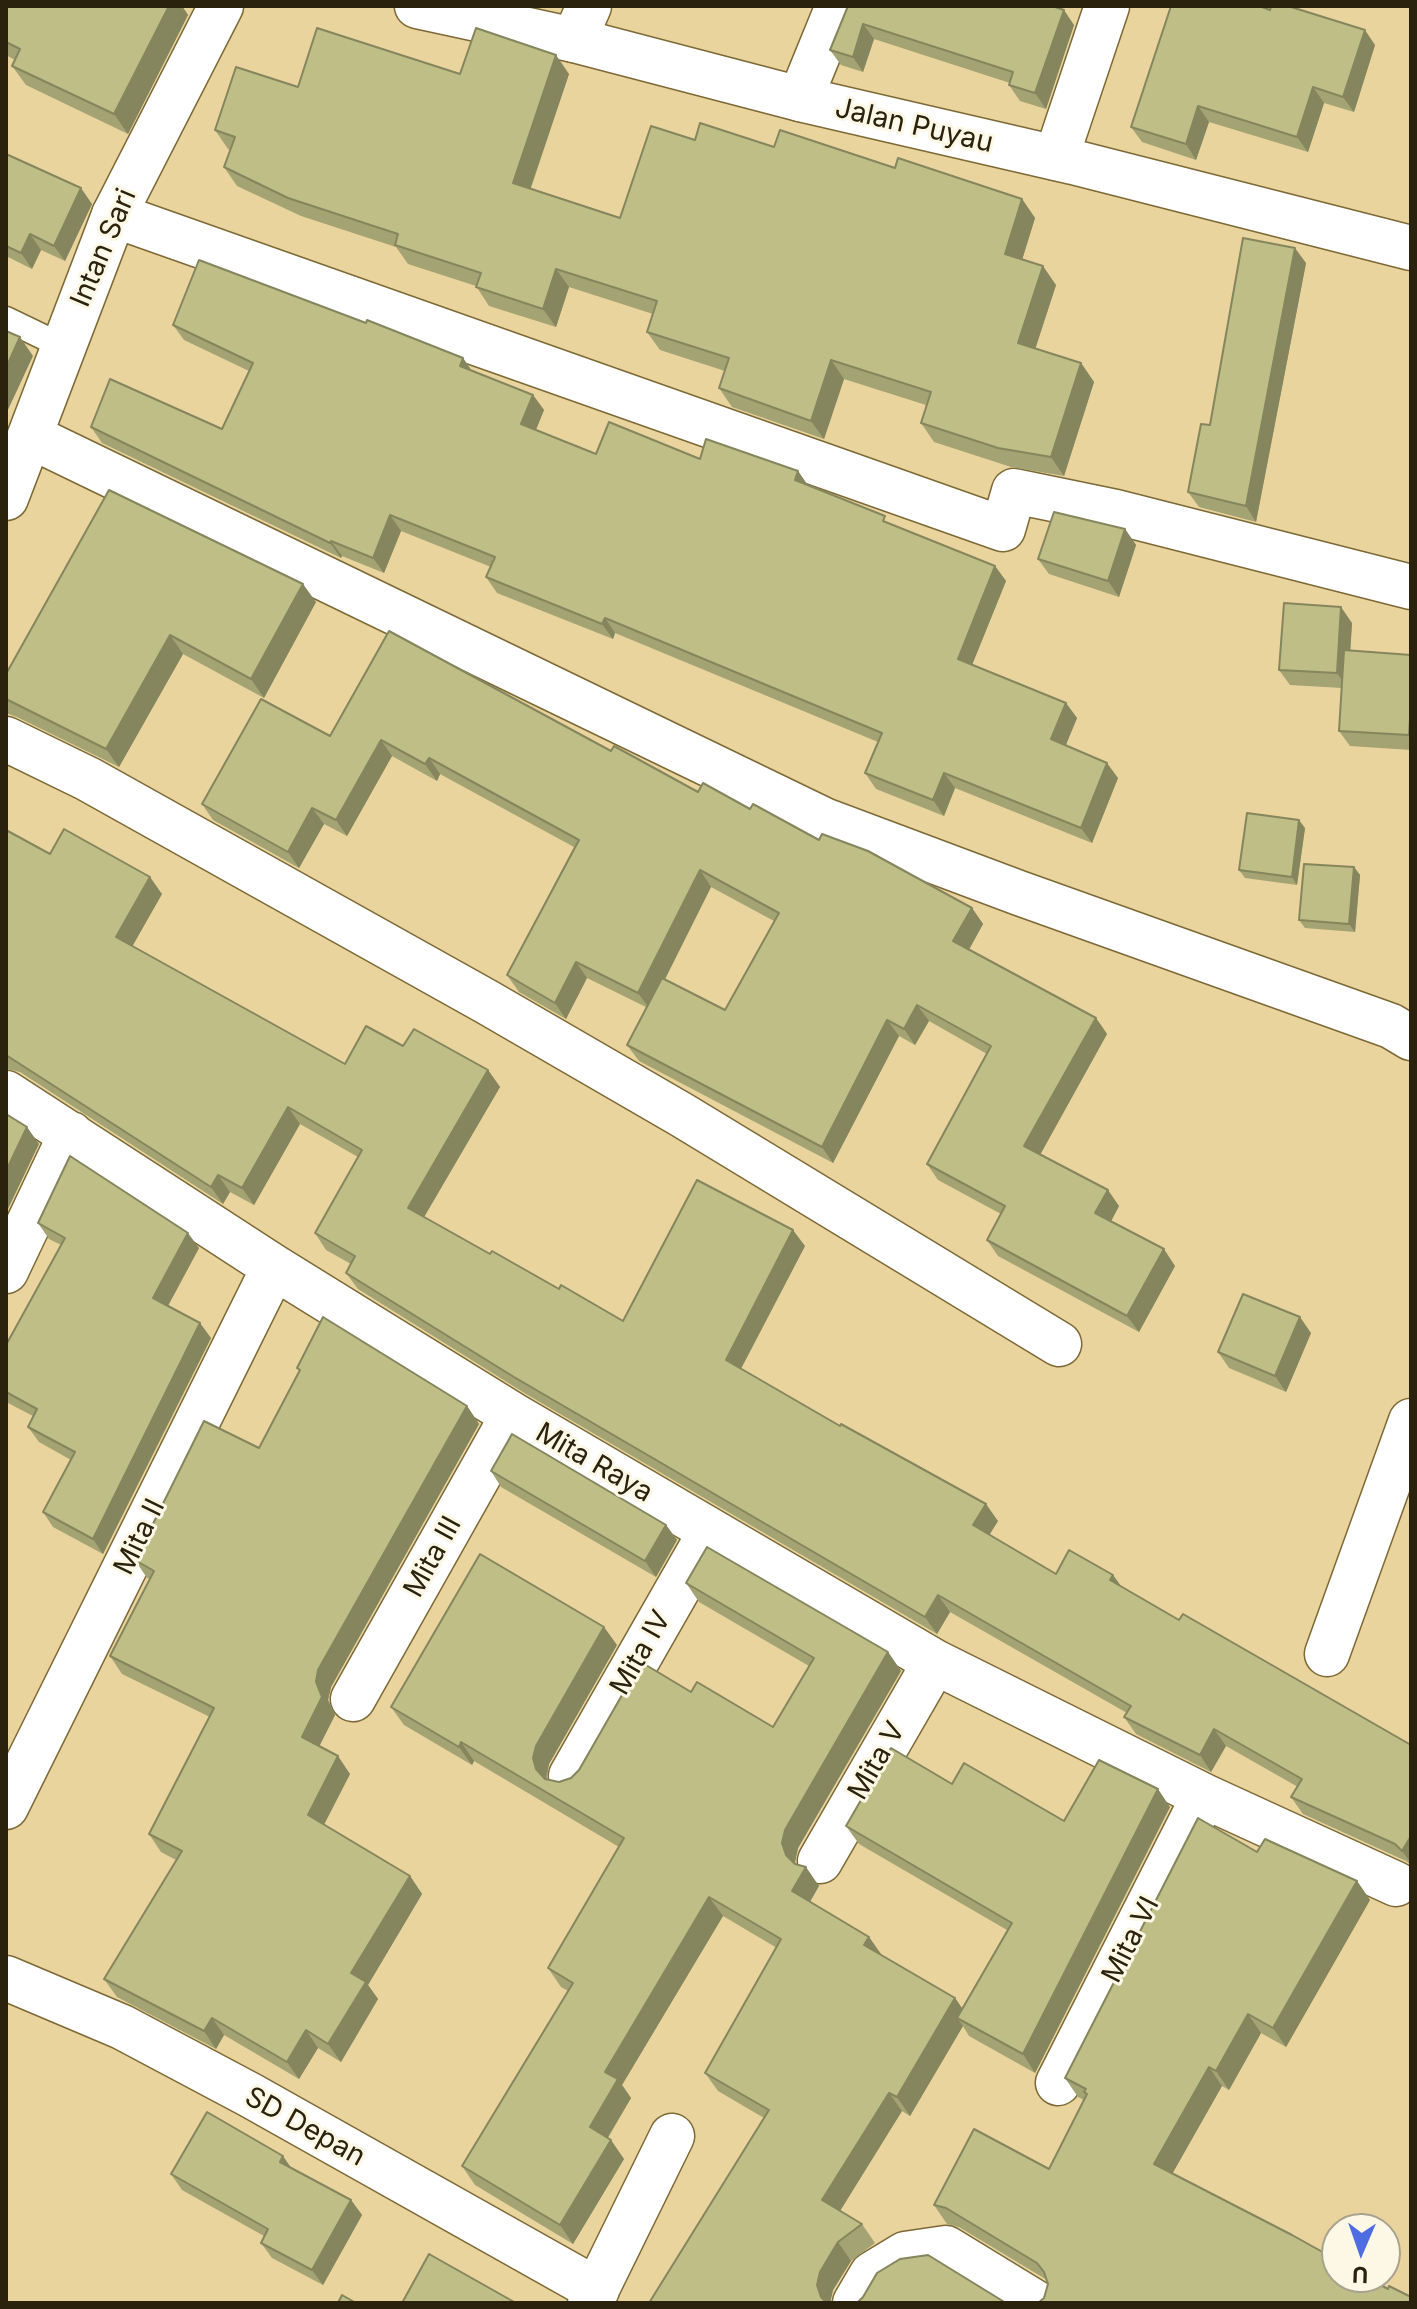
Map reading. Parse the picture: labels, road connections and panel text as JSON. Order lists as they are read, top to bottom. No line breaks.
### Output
{"streets":{"street":["Jalan Puyau","Intan Sari","Mita Raya","Mita II","Mita III","Mita IV","Mita V","Mita VI","SD Depan"]},"crossings":[["Mita Raya","Mita II"],["Mita Raya","Mita III"],["Mita Raya","Mita IV"],["Mita Raya","Mita V"],["Mita Raya","Mita VI"]],"north":"bottom"}
